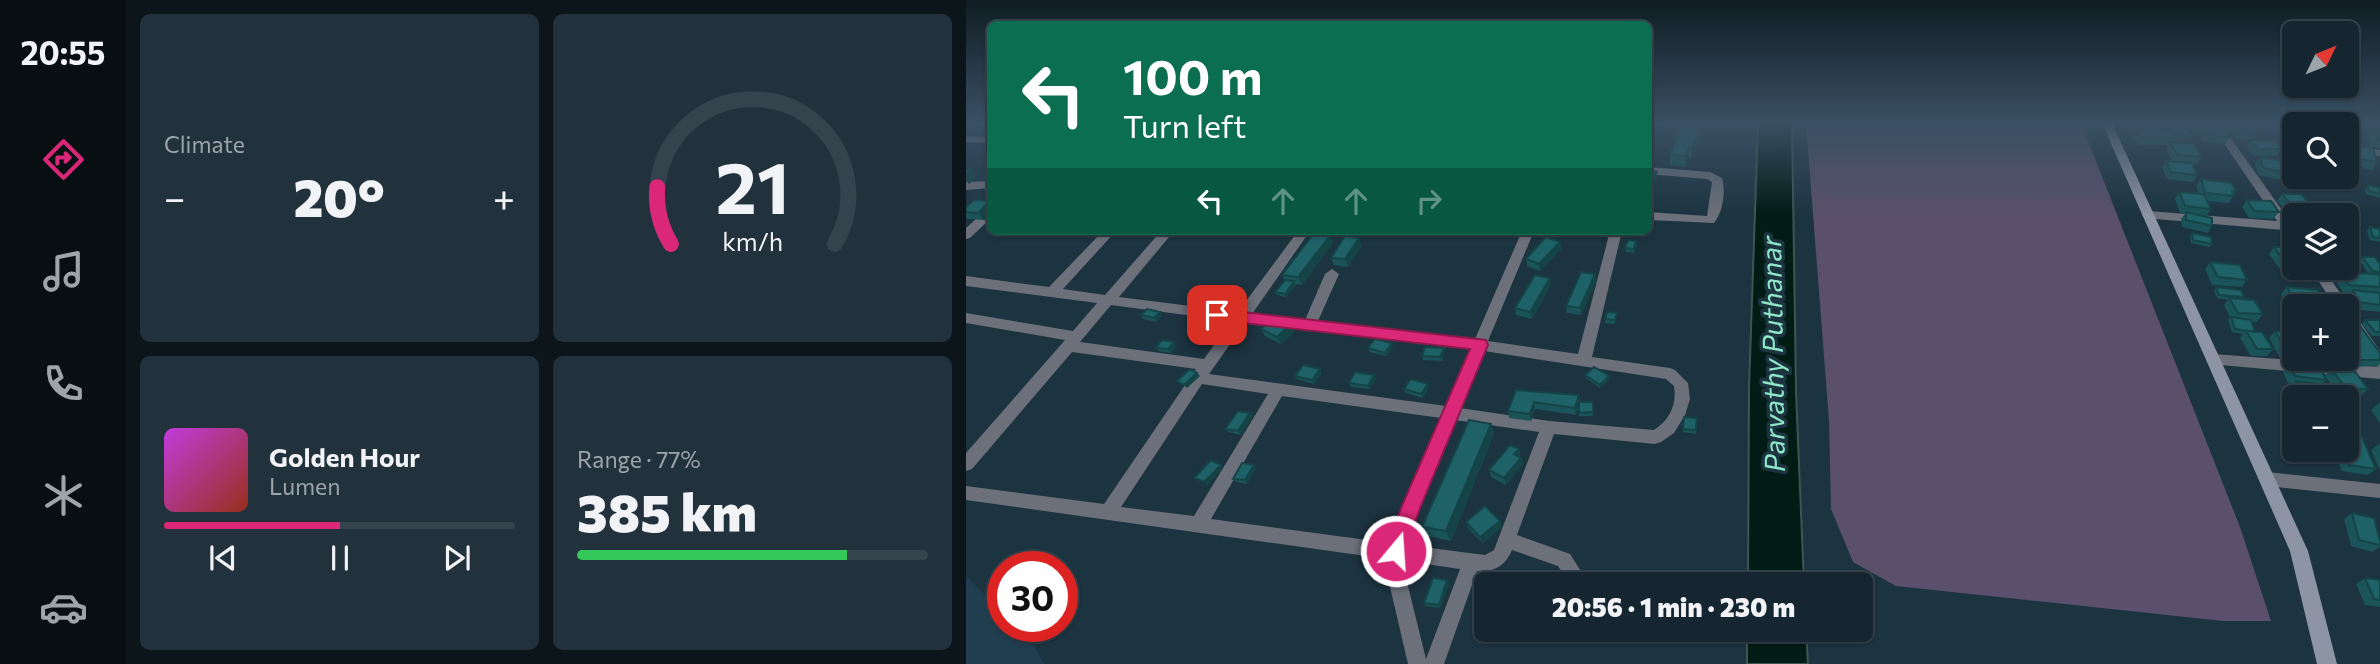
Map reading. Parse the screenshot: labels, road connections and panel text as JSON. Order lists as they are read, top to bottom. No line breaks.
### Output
{"water":["Parvathy Puthanar"],"north":"top right","page":{"tabs":"20:55","tile":["Climate",["Range · 77%","385 km"]],"map_buttons":["+","−"],"turn":["100 m","Turn left"],"heat":["−","20°","+"],"song":["Golden Hour","Lumen"],"limit":"30","trip":"20:56 · 1 min · 230 m","gauge":["21","km/h"]}}
